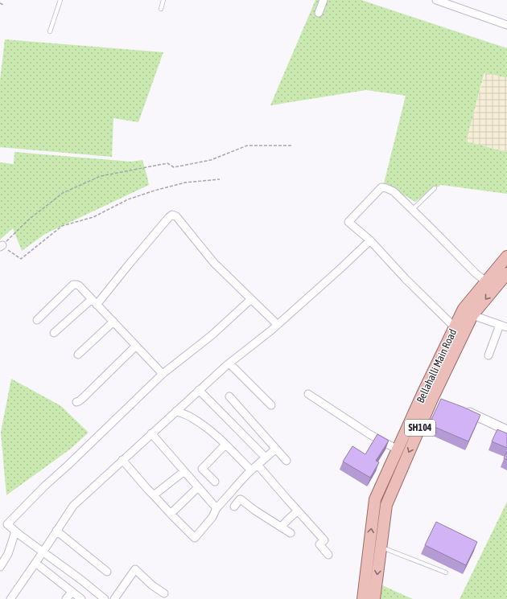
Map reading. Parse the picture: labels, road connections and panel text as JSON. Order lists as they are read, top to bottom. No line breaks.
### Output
{"streets":{"main road":["Bellahalli Main Road","SH104"]}}
